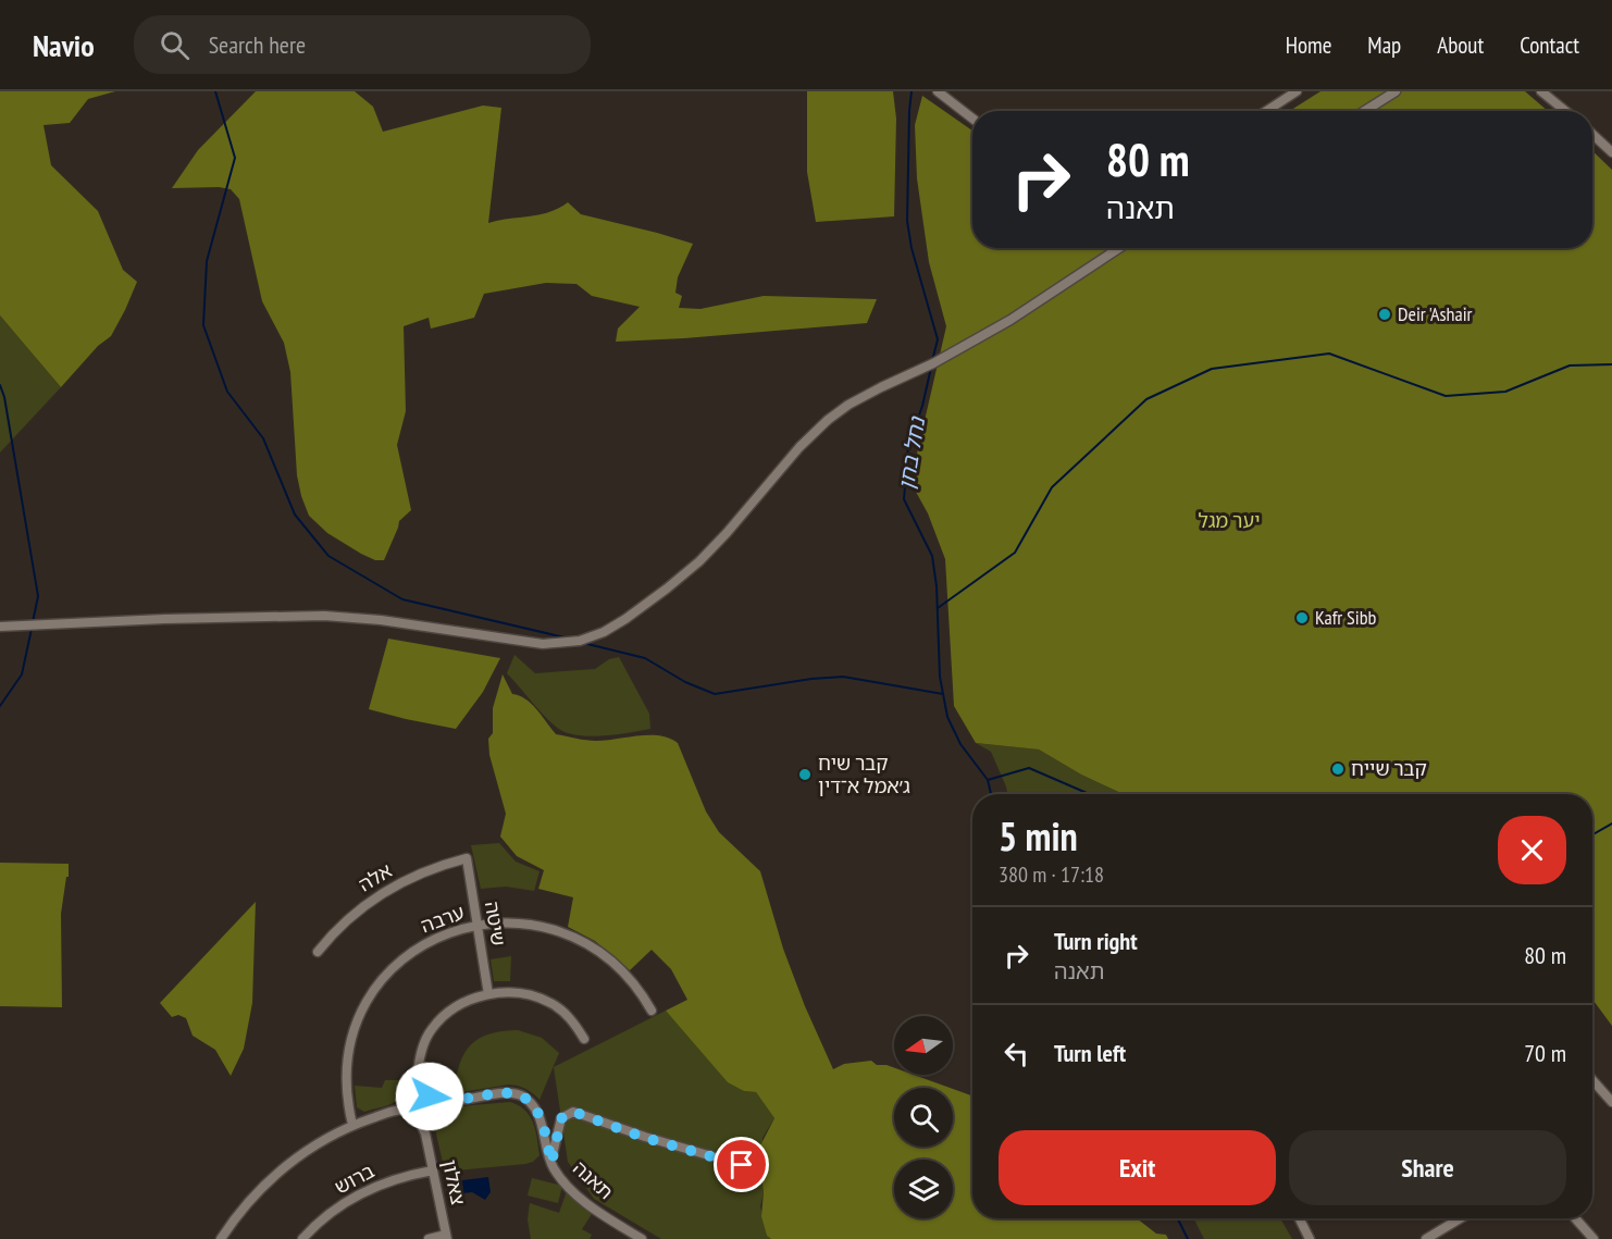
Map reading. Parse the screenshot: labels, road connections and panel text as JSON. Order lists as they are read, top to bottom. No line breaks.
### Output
{"streets":{"street":["אלה","ערבה","שיטה","ברוש","תאנה","צאלון"]},"crossings":[["אלה","שיטה"],["ערבה","שיטה"],["ברוש","צאלון"],["תאנה","צאלון"]],"water":["נחל בחן"],"parks":["יער מגל"],"places":["Deir 'Ashair","Kafr Sibb","קבר שייח","קבר שיח ג׳אמל א־דין"],"north":"left","page":{"header":"Navio","search":"Search here","nav":["Home","Map","About","Contact"],"turn":["80 m","תאנה"],"heading":["5 min","380 m · 17:18"],"list":[{"name":"Turn right","note":"תאנה","value":"80 m"},{"name":"Turn left","value":"70 m"}],"buttons":["Exit","Share"]}}
